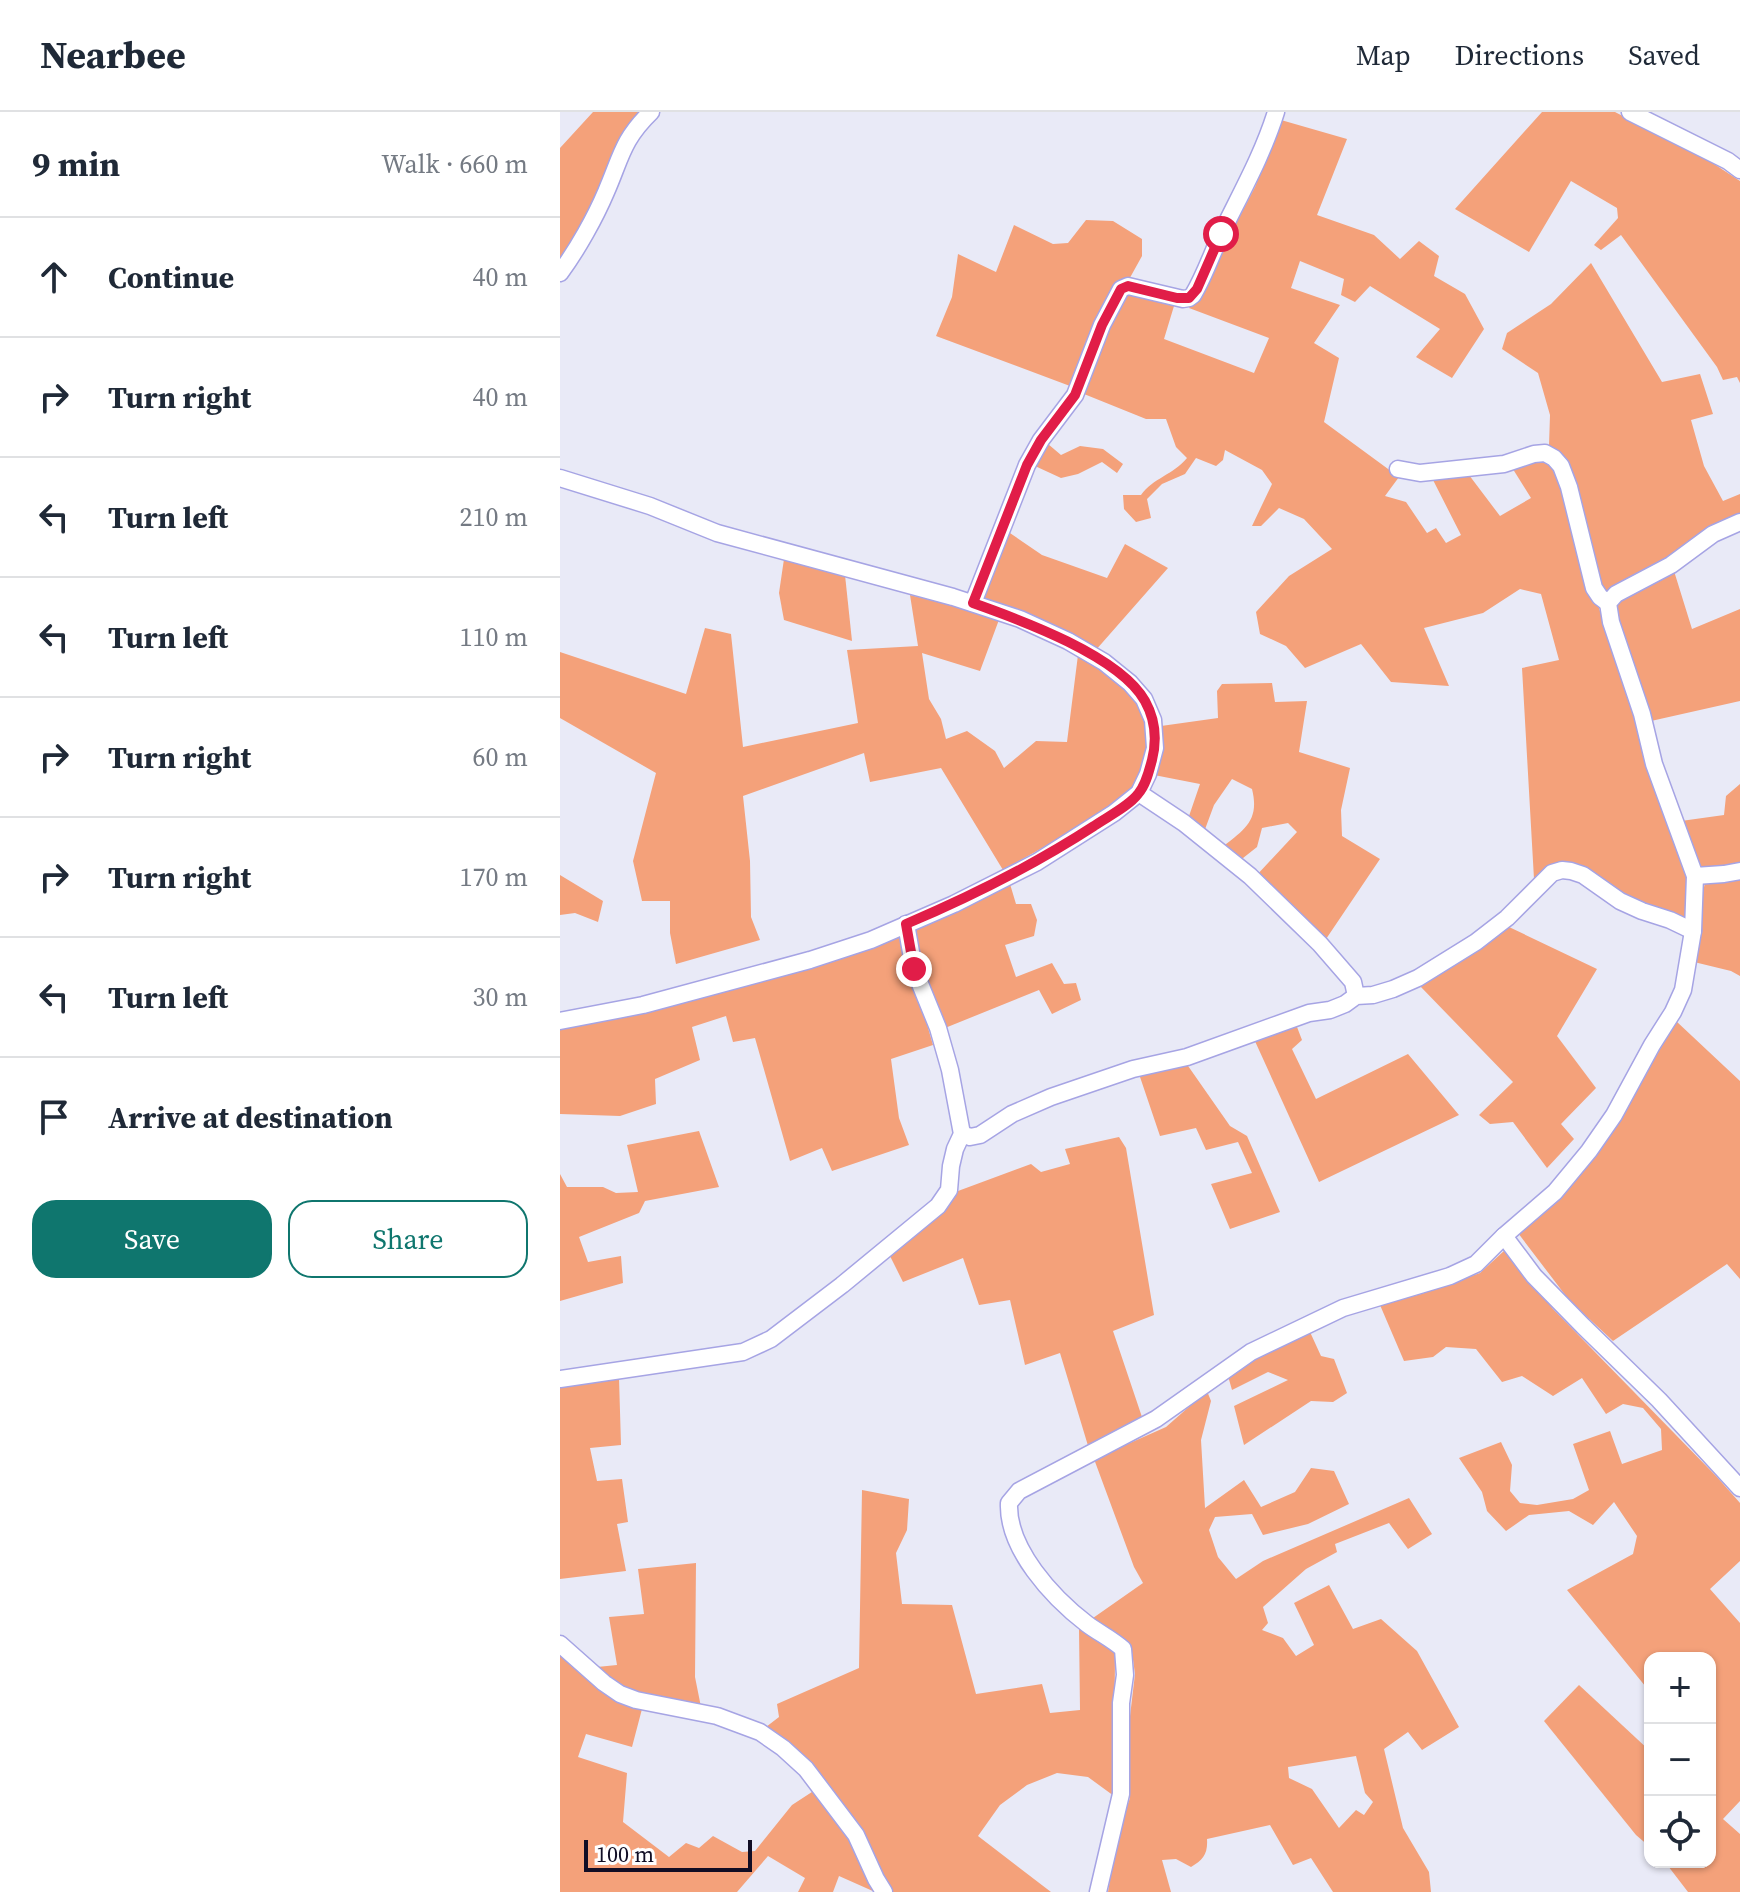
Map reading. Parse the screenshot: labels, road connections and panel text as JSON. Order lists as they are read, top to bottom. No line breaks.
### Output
{"scale_bar":"100 m","page":{"header":"Nearbee","nav":["Map","Directions","Saved"],"heading":["9 min","Walk · 660 m"],"list":[["Continue","40 m"],["Turn right","40 m"],["Turn left","210 m"],["Turn left","110 m"],["Turn right","60 m"],["Turn right","170 m"],["Turn left","30 m"],"Arrive at destination"],"buttons":["Save","Share"],"map_buttons":["+","−"],"scale":"100 m"}}
